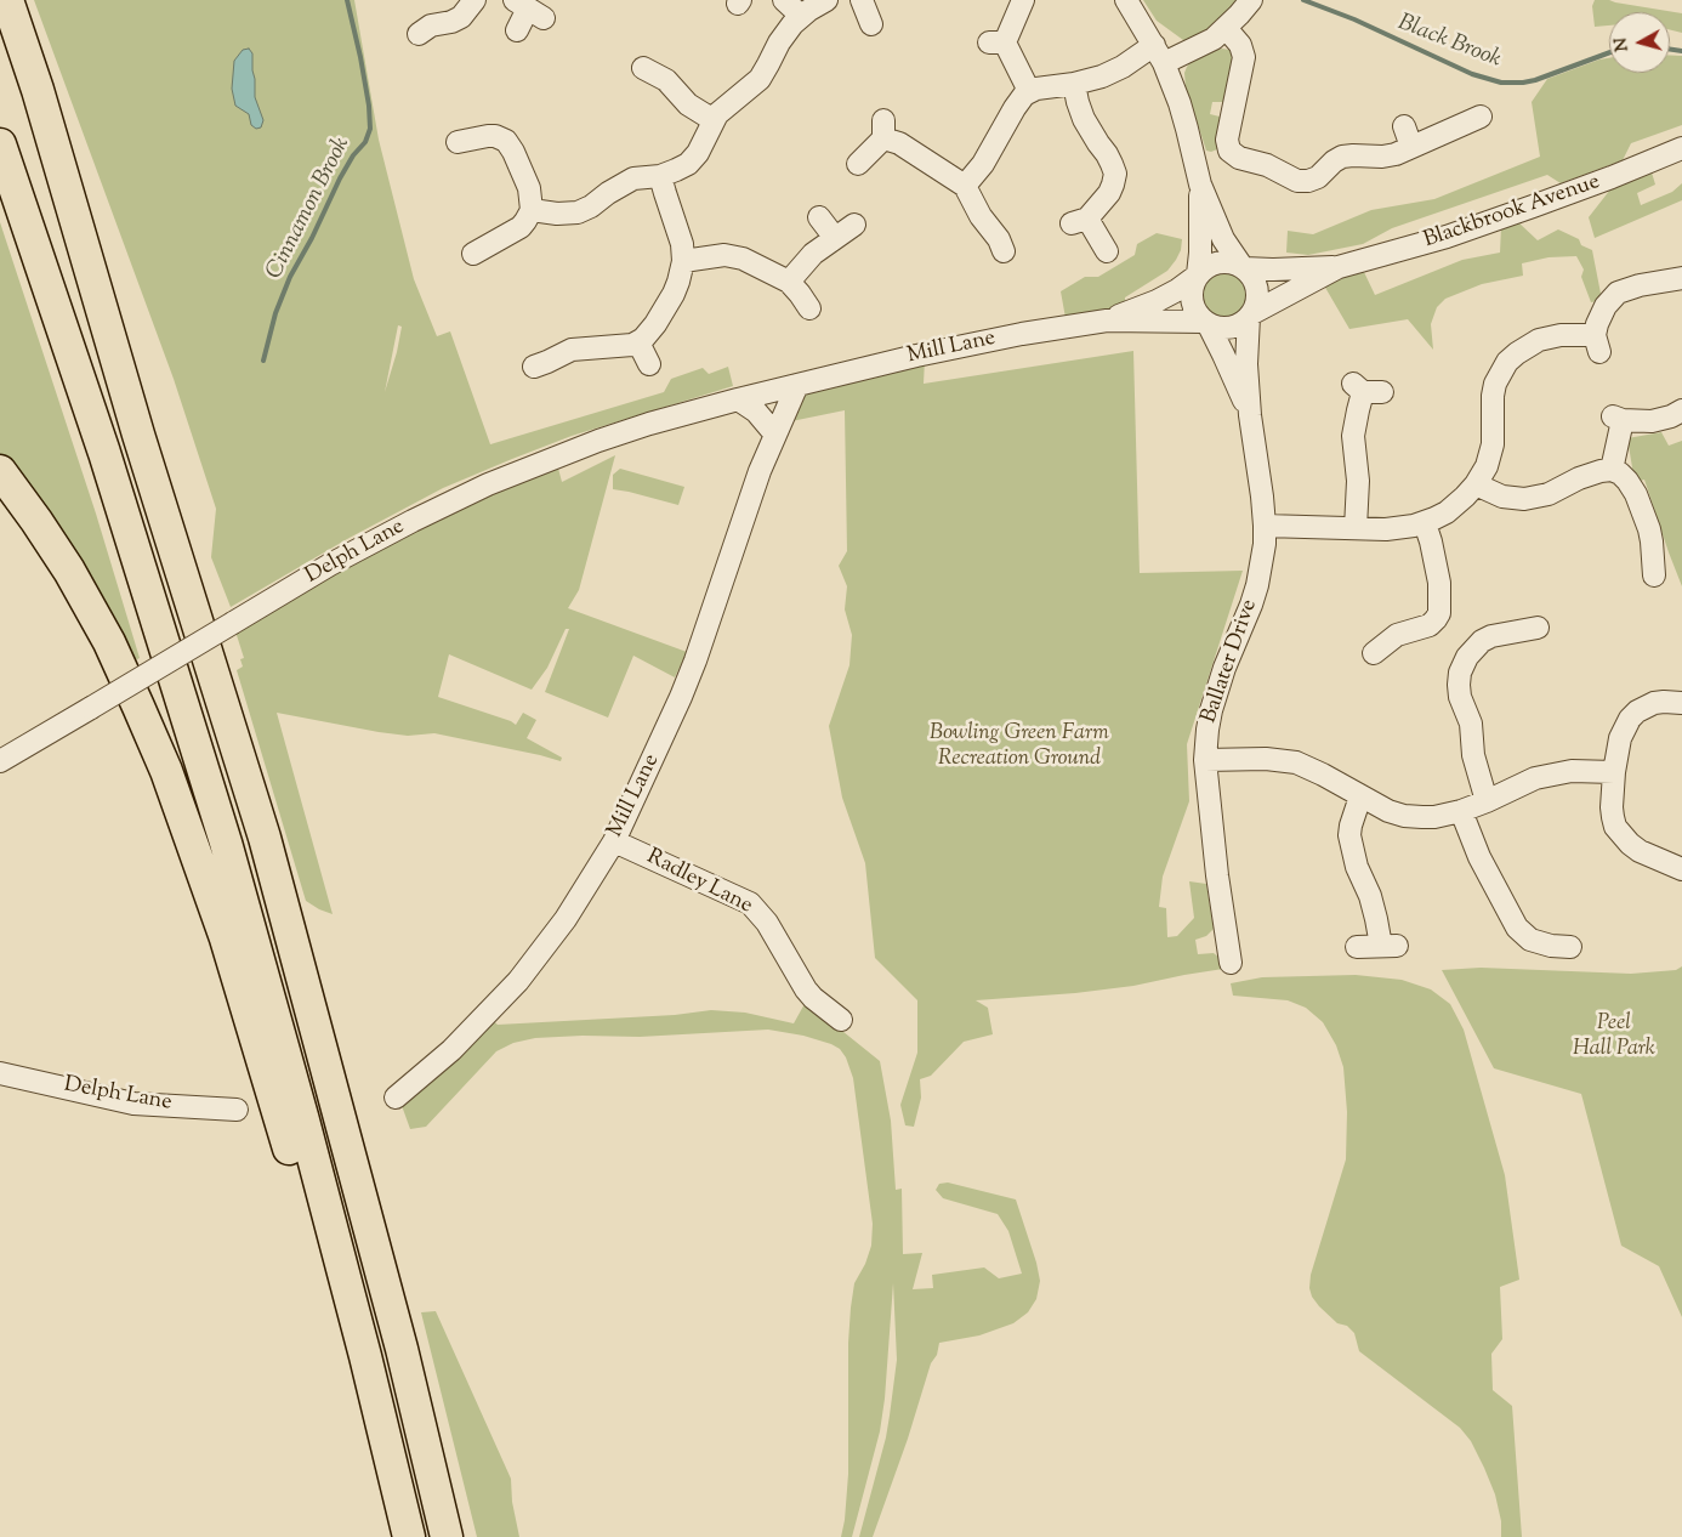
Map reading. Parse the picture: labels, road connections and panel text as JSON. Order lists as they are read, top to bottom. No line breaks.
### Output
{"streets":{"street":["Blackbrook Avenue","Mill Lane","Delph Lane","Ballater Drive","Radley Lane"]},"crossings":[["Blackbrook Avenue","Mill Lane"],["Blackbrook Avenue","Ballater Drive"],["Mill Lane","Delph Lane"],["Mill Lane","Ballater Drive"],["Mill Lane","Radley Lane"]],"water":["Black Brook","Cinnamon Brook"],"parks":["Bowling Green Farm Recreation Ground","Peel Hall Park"],"north":"left"}
